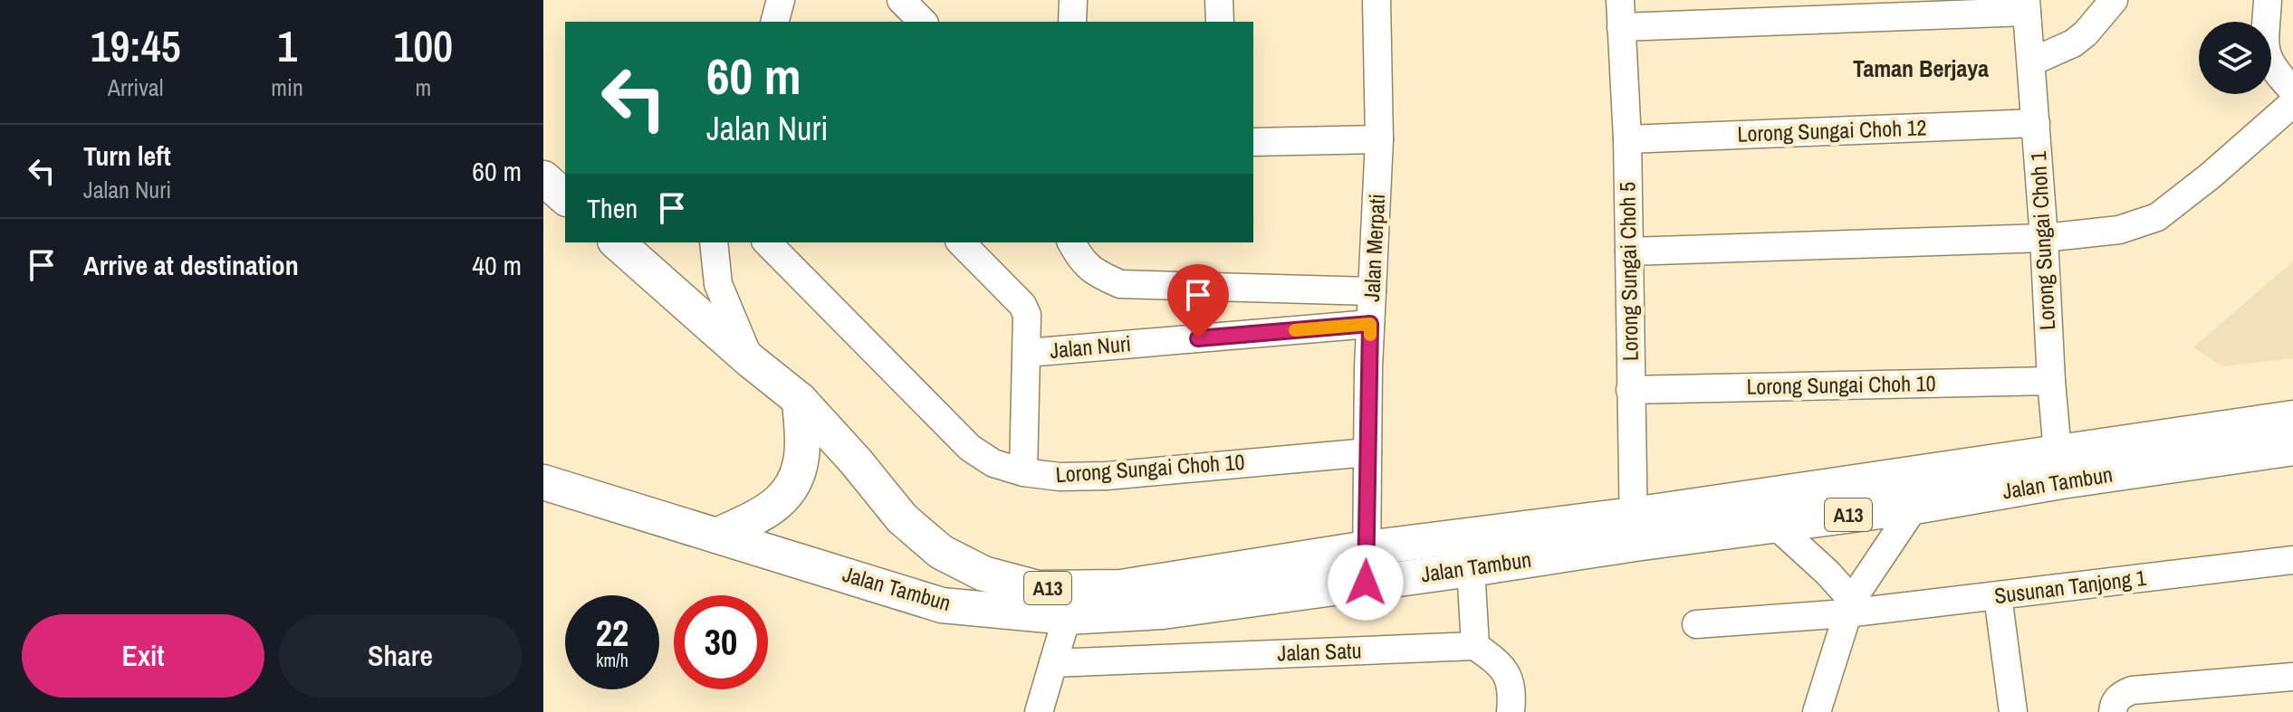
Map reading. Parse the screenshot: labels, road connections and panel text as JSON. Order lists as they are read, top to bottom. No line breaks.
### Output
{"streets":{"main road":["Jalan Tambun","A13"],"street":["Lorong Sungai Choh 12","Lorong Sungai Choh 1","Jalan Merpati","Lorong Sungai Choh 5","Jalan Nuri","Lorong Sungai Choh 10","Susunan Tanjong 1","Jalan Satu"]},"crossings":[["Lorong Sungai Choh 12","Lorong Sungai Choh 1"],["Lorong Sungai Choh 12","Lorong Sungai Choh 5"],["Lorong Sungai Choh 1","Lorong Sungai Choh 10"],["Lorong Sungai Choh 1","Jalan Tambun"],["Jalan Merpati","Jalan Nuri"],["Jalan Merpati","Lorong Sungai Choh 10"],["Jalan Merpati","Jalan Tambun"],["Lorong Sungai Choh 5","Lorong Sungai Choh 10"],["Lorong Sungai Choh 5","Jalan Tambun"],["Jalan Tambun","A13"]],"districts":["Taman Berjaya"],"page":{"eta":["19:45","Arrival","1","min","100","m"],"turn":["60 m","Jalan Nuri"],"list":[{"name":"Turn left","note":"Jalan Nuri","value":"60 m"},{"name":"Arrive at destination","value":"40 m"}],"then":"Then","speed":"22 km/h","limit":"30","buttons":["Exit","Share"]}}
